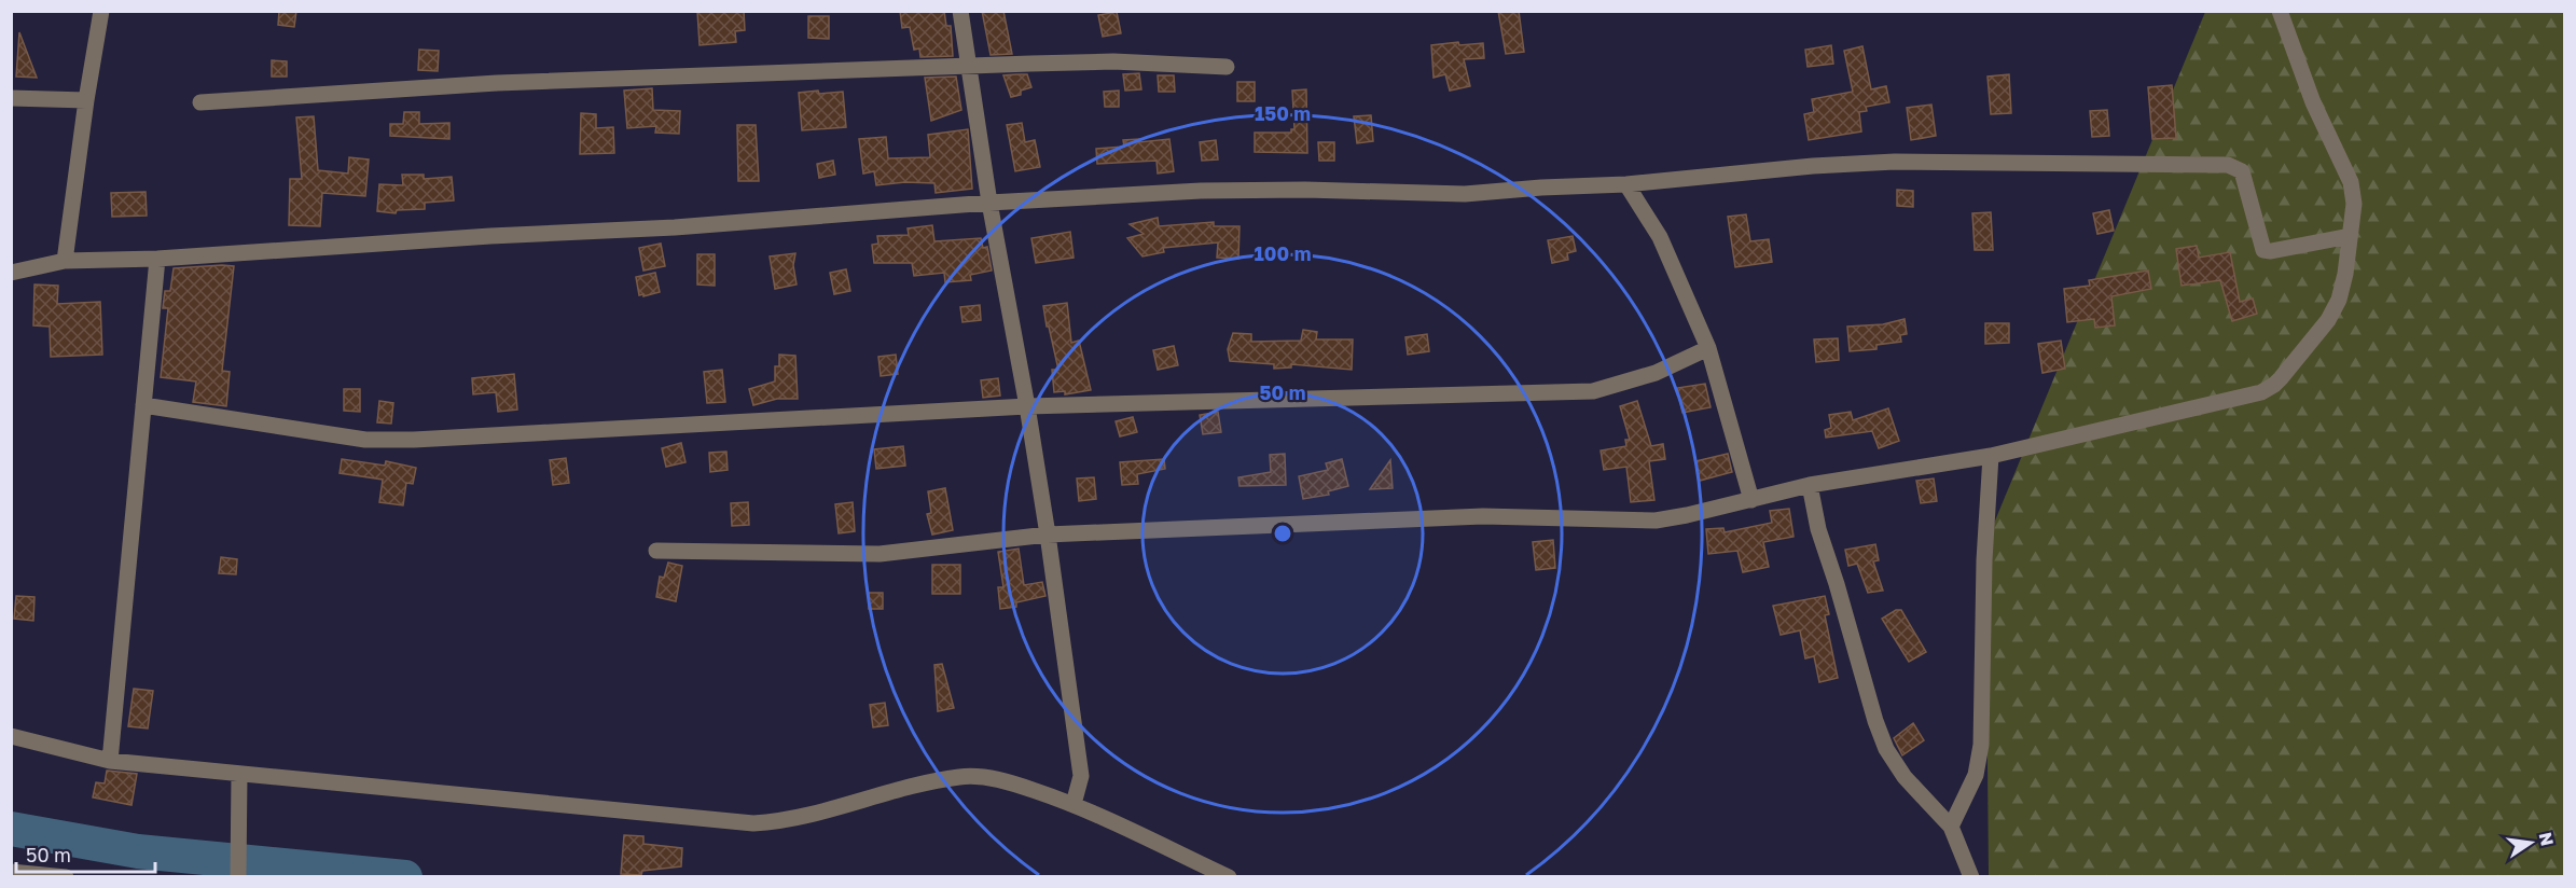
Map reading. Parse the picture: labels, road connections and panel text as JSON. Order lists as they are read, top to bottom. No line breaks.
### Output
{"scale_bar":"50 m","north":"right","rings":["150 m","100 m","50 m"]}
